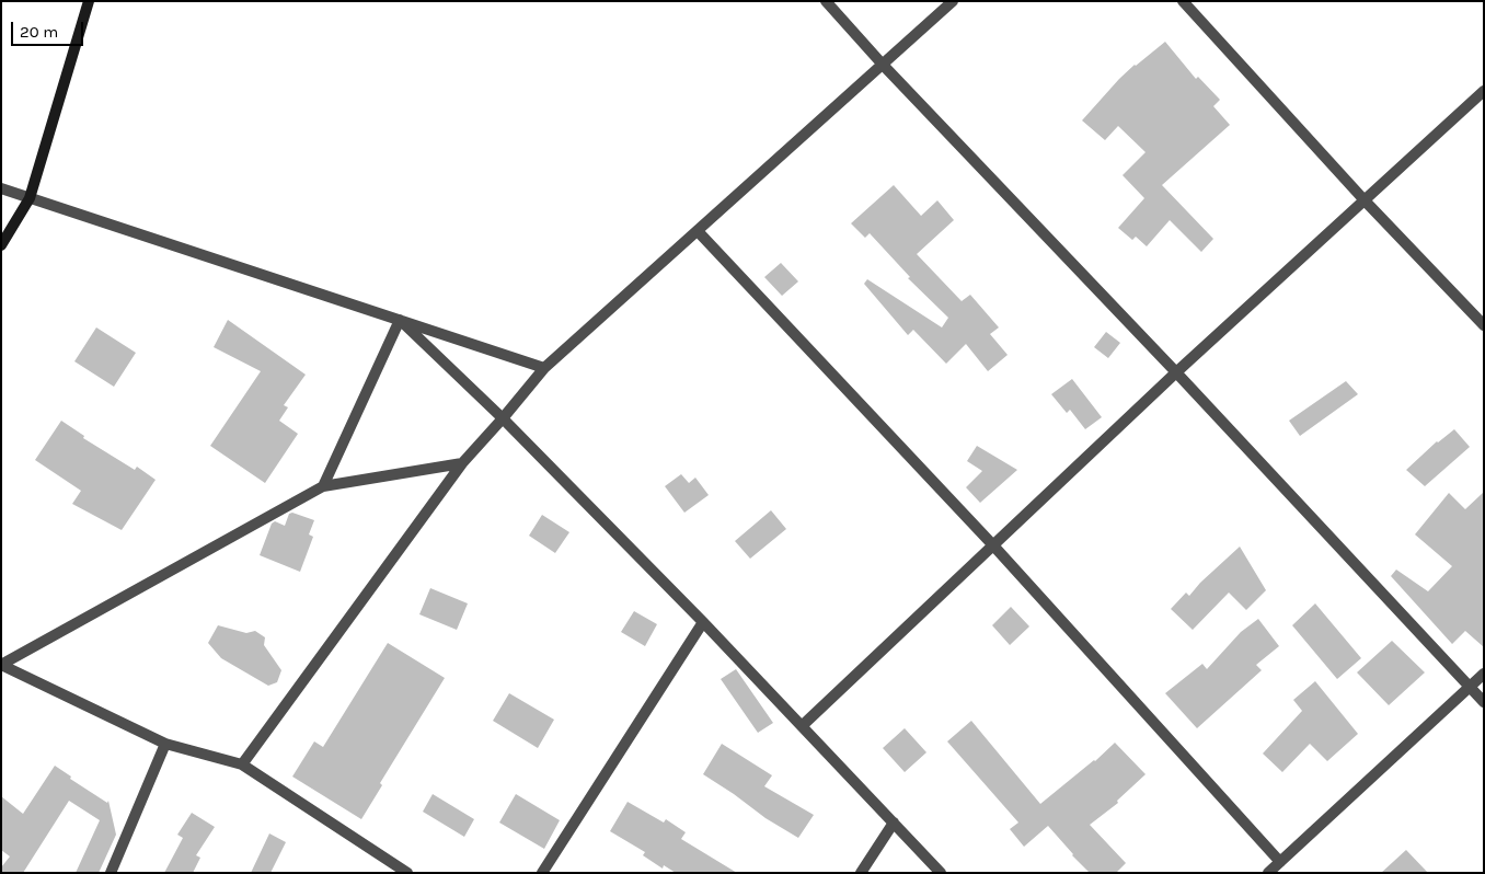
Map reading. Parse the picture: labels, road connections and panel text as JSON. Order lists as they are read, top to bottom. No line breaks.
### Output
{"scale_bar":"20 m"}
